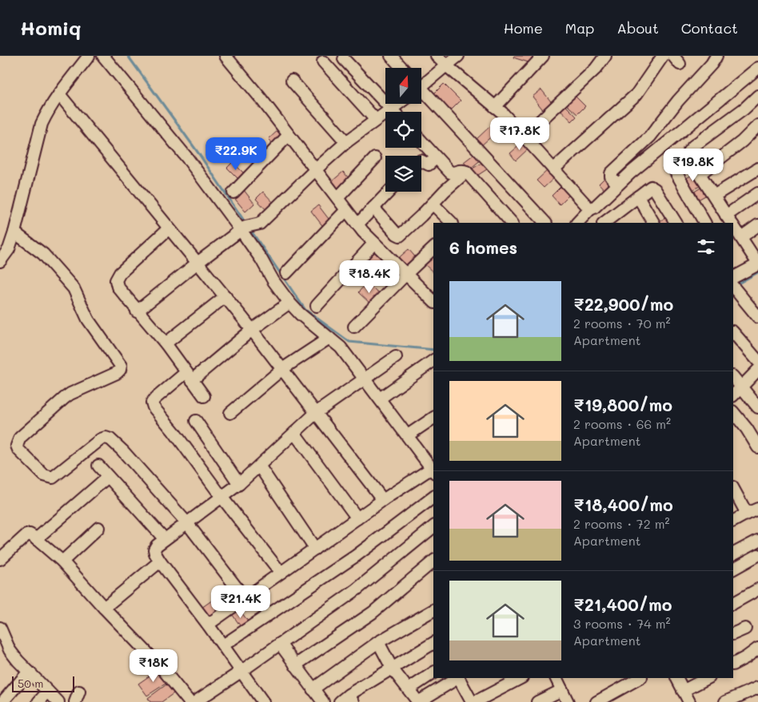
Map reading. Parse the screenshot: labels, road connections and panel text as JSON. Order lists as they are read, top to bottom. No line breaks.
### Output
{"scale_bar":"50 m","north":"top","page":{"header":"Homiq","nav":["Home","Map","About","Contact"],"price":["₹17.8K","₹22.9K","₹19.8K","₹18.4K","₹21.4K","₹18K"],"heading":"6 homes","list":[{"name":"₹22,900/mo","note":"2 rooms · 70 m² · Apartment"},{"name":"₹19,800/mo","note":"2 rooms · 66 m² · Apartment"},{"name":"₹18,400/mo","note":"2 rooms · 72 m² · Apartment"},{"name":"₹21,400/mo","note":"3 rooms · 74 m² · Apartment"}],"scale":"50 m"}}
